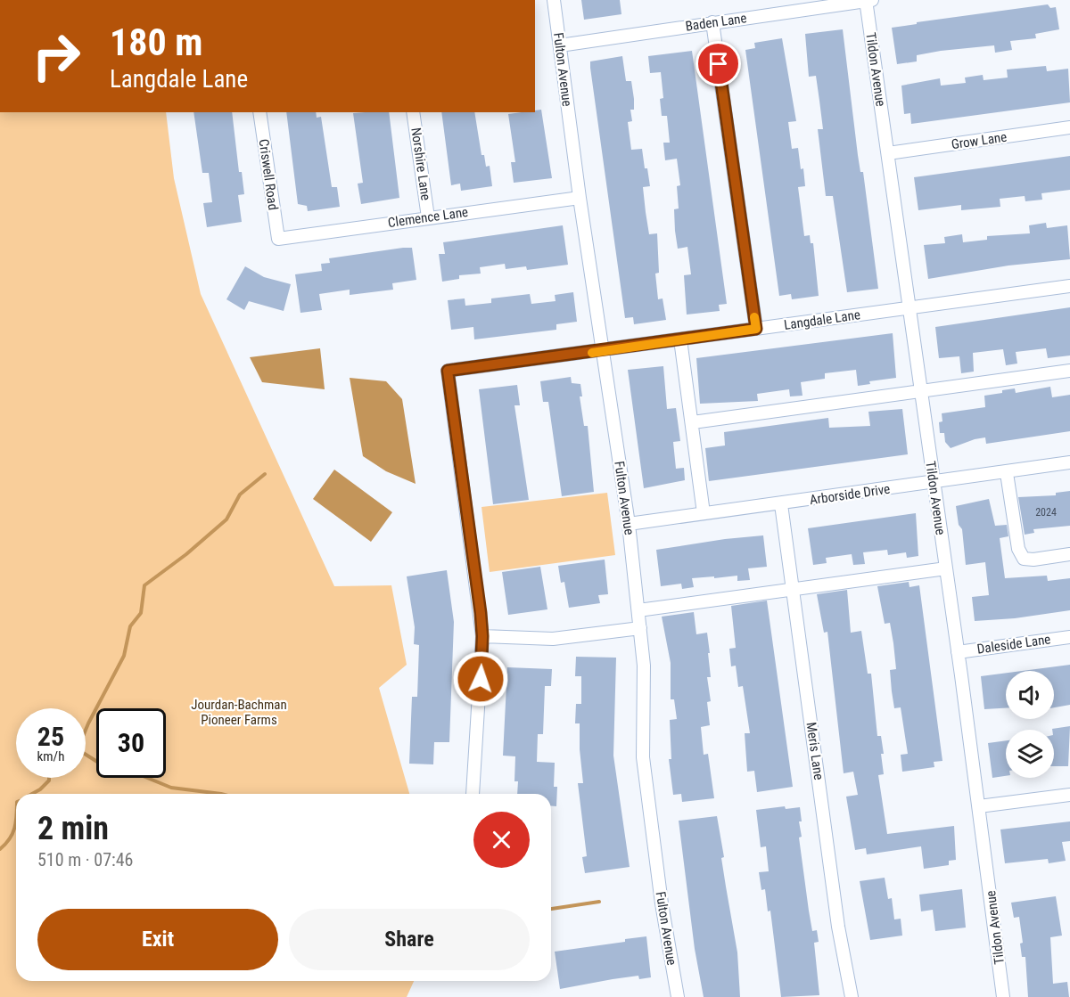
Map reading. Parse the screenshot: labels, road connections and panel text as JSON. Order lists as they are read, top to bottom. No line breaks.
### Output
{"streets":{"street":["Baden Lane","Fulton Avenue","Tildon Avenue","Grow Lane","Norshire Lane","Criswell Road","Clemence Lane","Langdale Lane","Arborside Drive","Daleside Lane","Meris Lane"]},"crossings":[["Baden Lane","Fulton Avenue"],["Baden Lane","Tildon Avenue"],["Fulton Avenue","Clemence Lane"],["Fulton Avenue","Langdale Lane"],["Fulton Avenue","Arborside Drive"],["Tildon Avenue","Grow Lane"],["Tildon Avenue","Langdale Lane"],["Tildon Avenue","Arborside Drive"],["Tildon Avenue","Daleside Lane"],["Norshire Lane","Clemence Lane"],["Criswell Road","Clemence Lane"],["Arborside Drive","Meris Lane"]],"parks":["Jourdan-Bachman Pioneer Farms"],"house_numbers":["2024"],"page":{"turn":["180 m","Langdale Lane"],"speed":"25 km/h","limit":"30","heading":["2 min","510 m · 07:46"],"buttons":["Exit","Share"]}}
